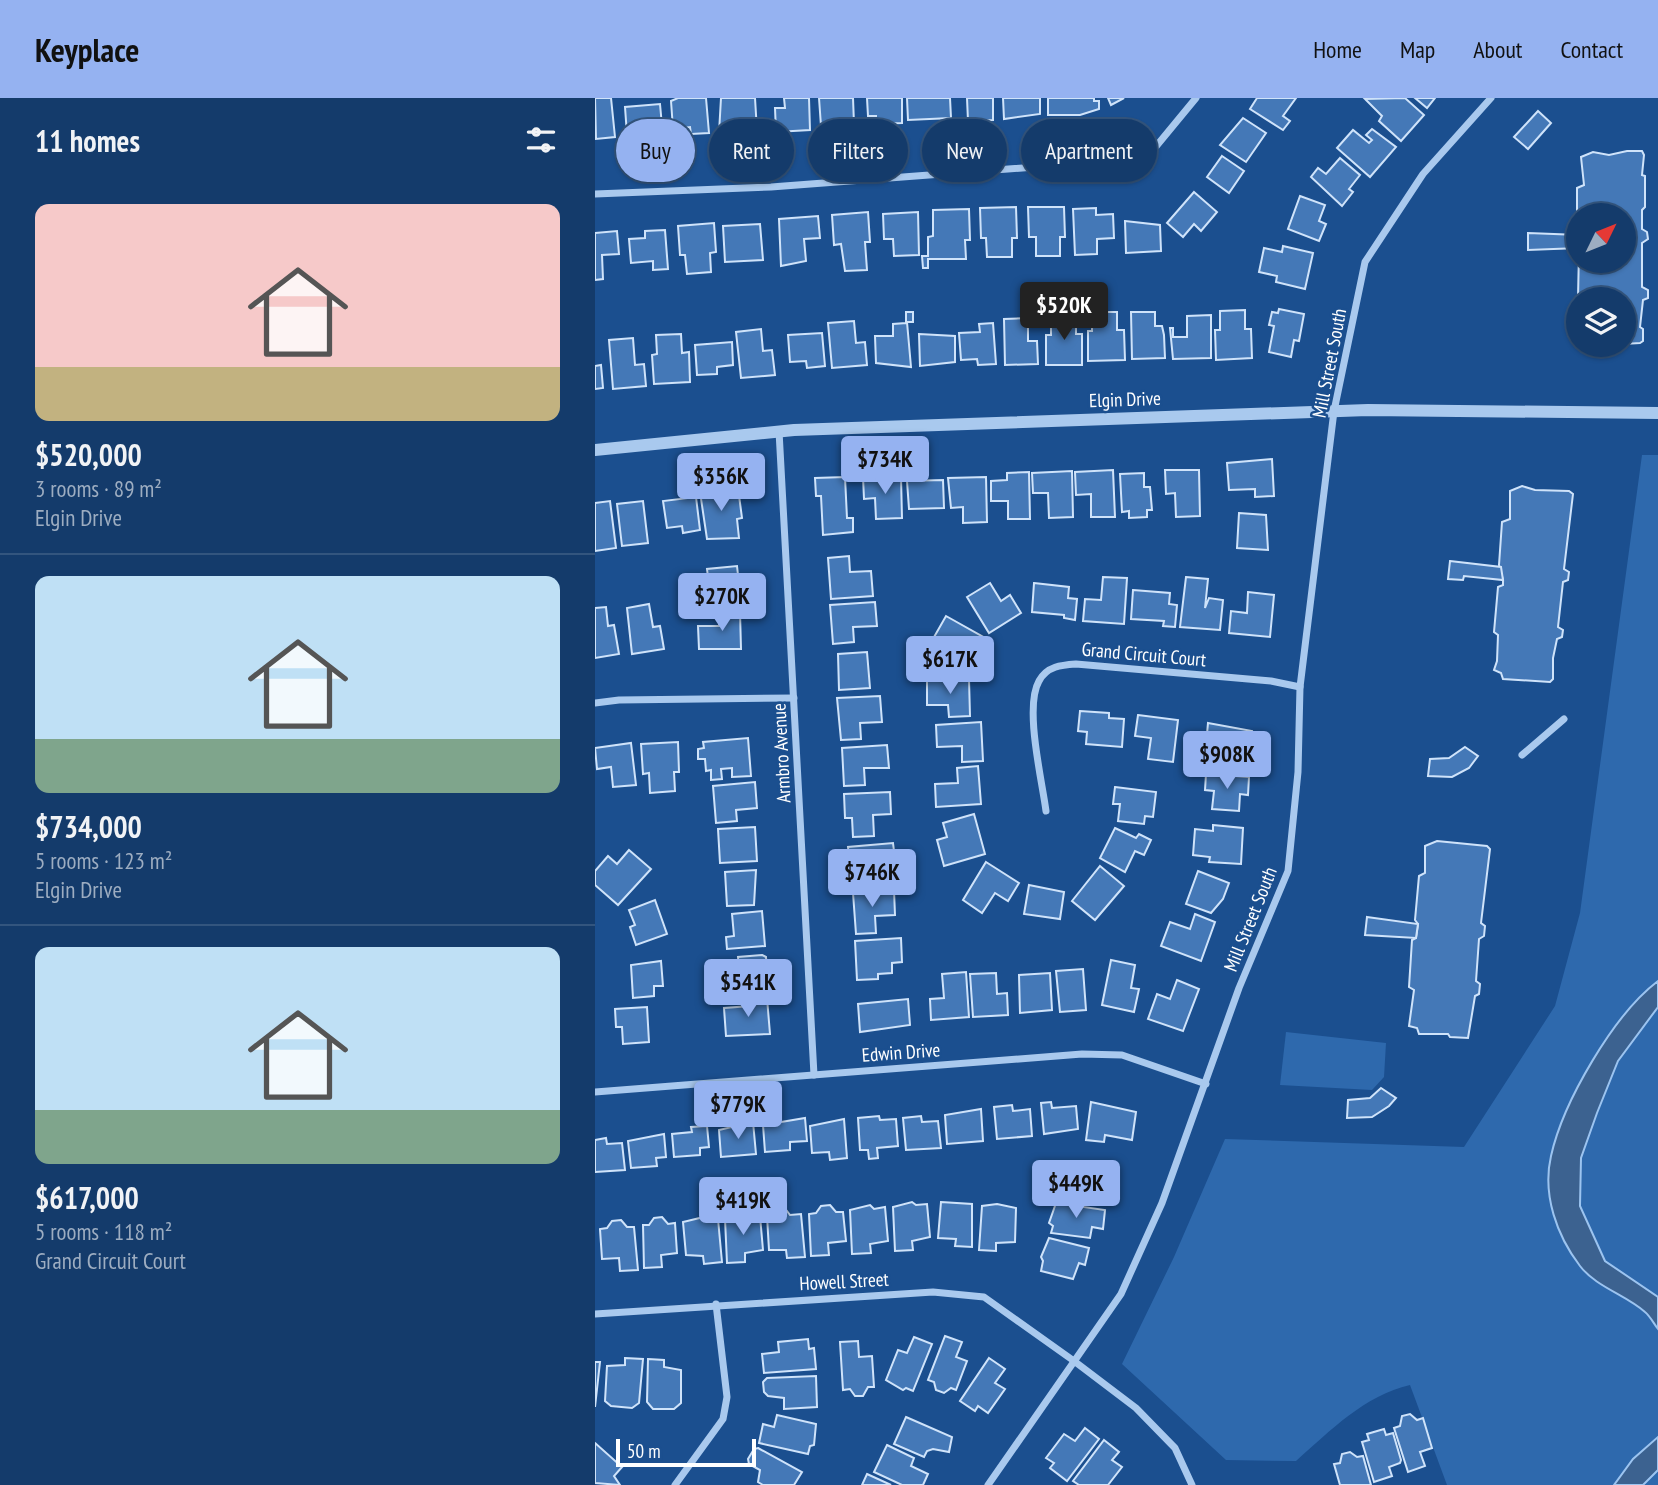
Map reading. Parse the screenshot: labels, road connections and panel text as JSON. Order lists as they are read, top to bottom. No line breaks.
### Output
{"streets":{"street":["Mill Street South","Elgin Drive","Grand Circuit Court","Armbro Avenue","Edwin Drive","Howell Street"]},"crossings":[["Mill Street South","Elgin Drive"],["Mill Street South","Grand Circuit Court"],["Mill Street South","Edwin Drive"],["Mill Street South","Howell Street"],["Elgin Drive","Armbro Avenue"],["Armbro Avenue","Edwin Drive"]],"scale_bar":"50 m","north":"top right","page":{"header":"Keyplace","nav":["Home","Map","About","Contact"],"heading":"11 homes","chip":["Buy","Rent","Filters","New","Apartment"],"list":[{"name":"$520,000","note":"3 rooms · 89 m² · Elgin Drive"},{"name":"$734,000","note":"5 rooms · 123 m² · Elgin Drive"},{"name":"$617,000","note":"5 rooms · 118 m² · Grand Circuit Court"}],"price":["$520K","$734K","$356K","$270K","$617K","$908K","$746K","$541K","$779K","$449K","$419K"],"scale":"50 m"}}
